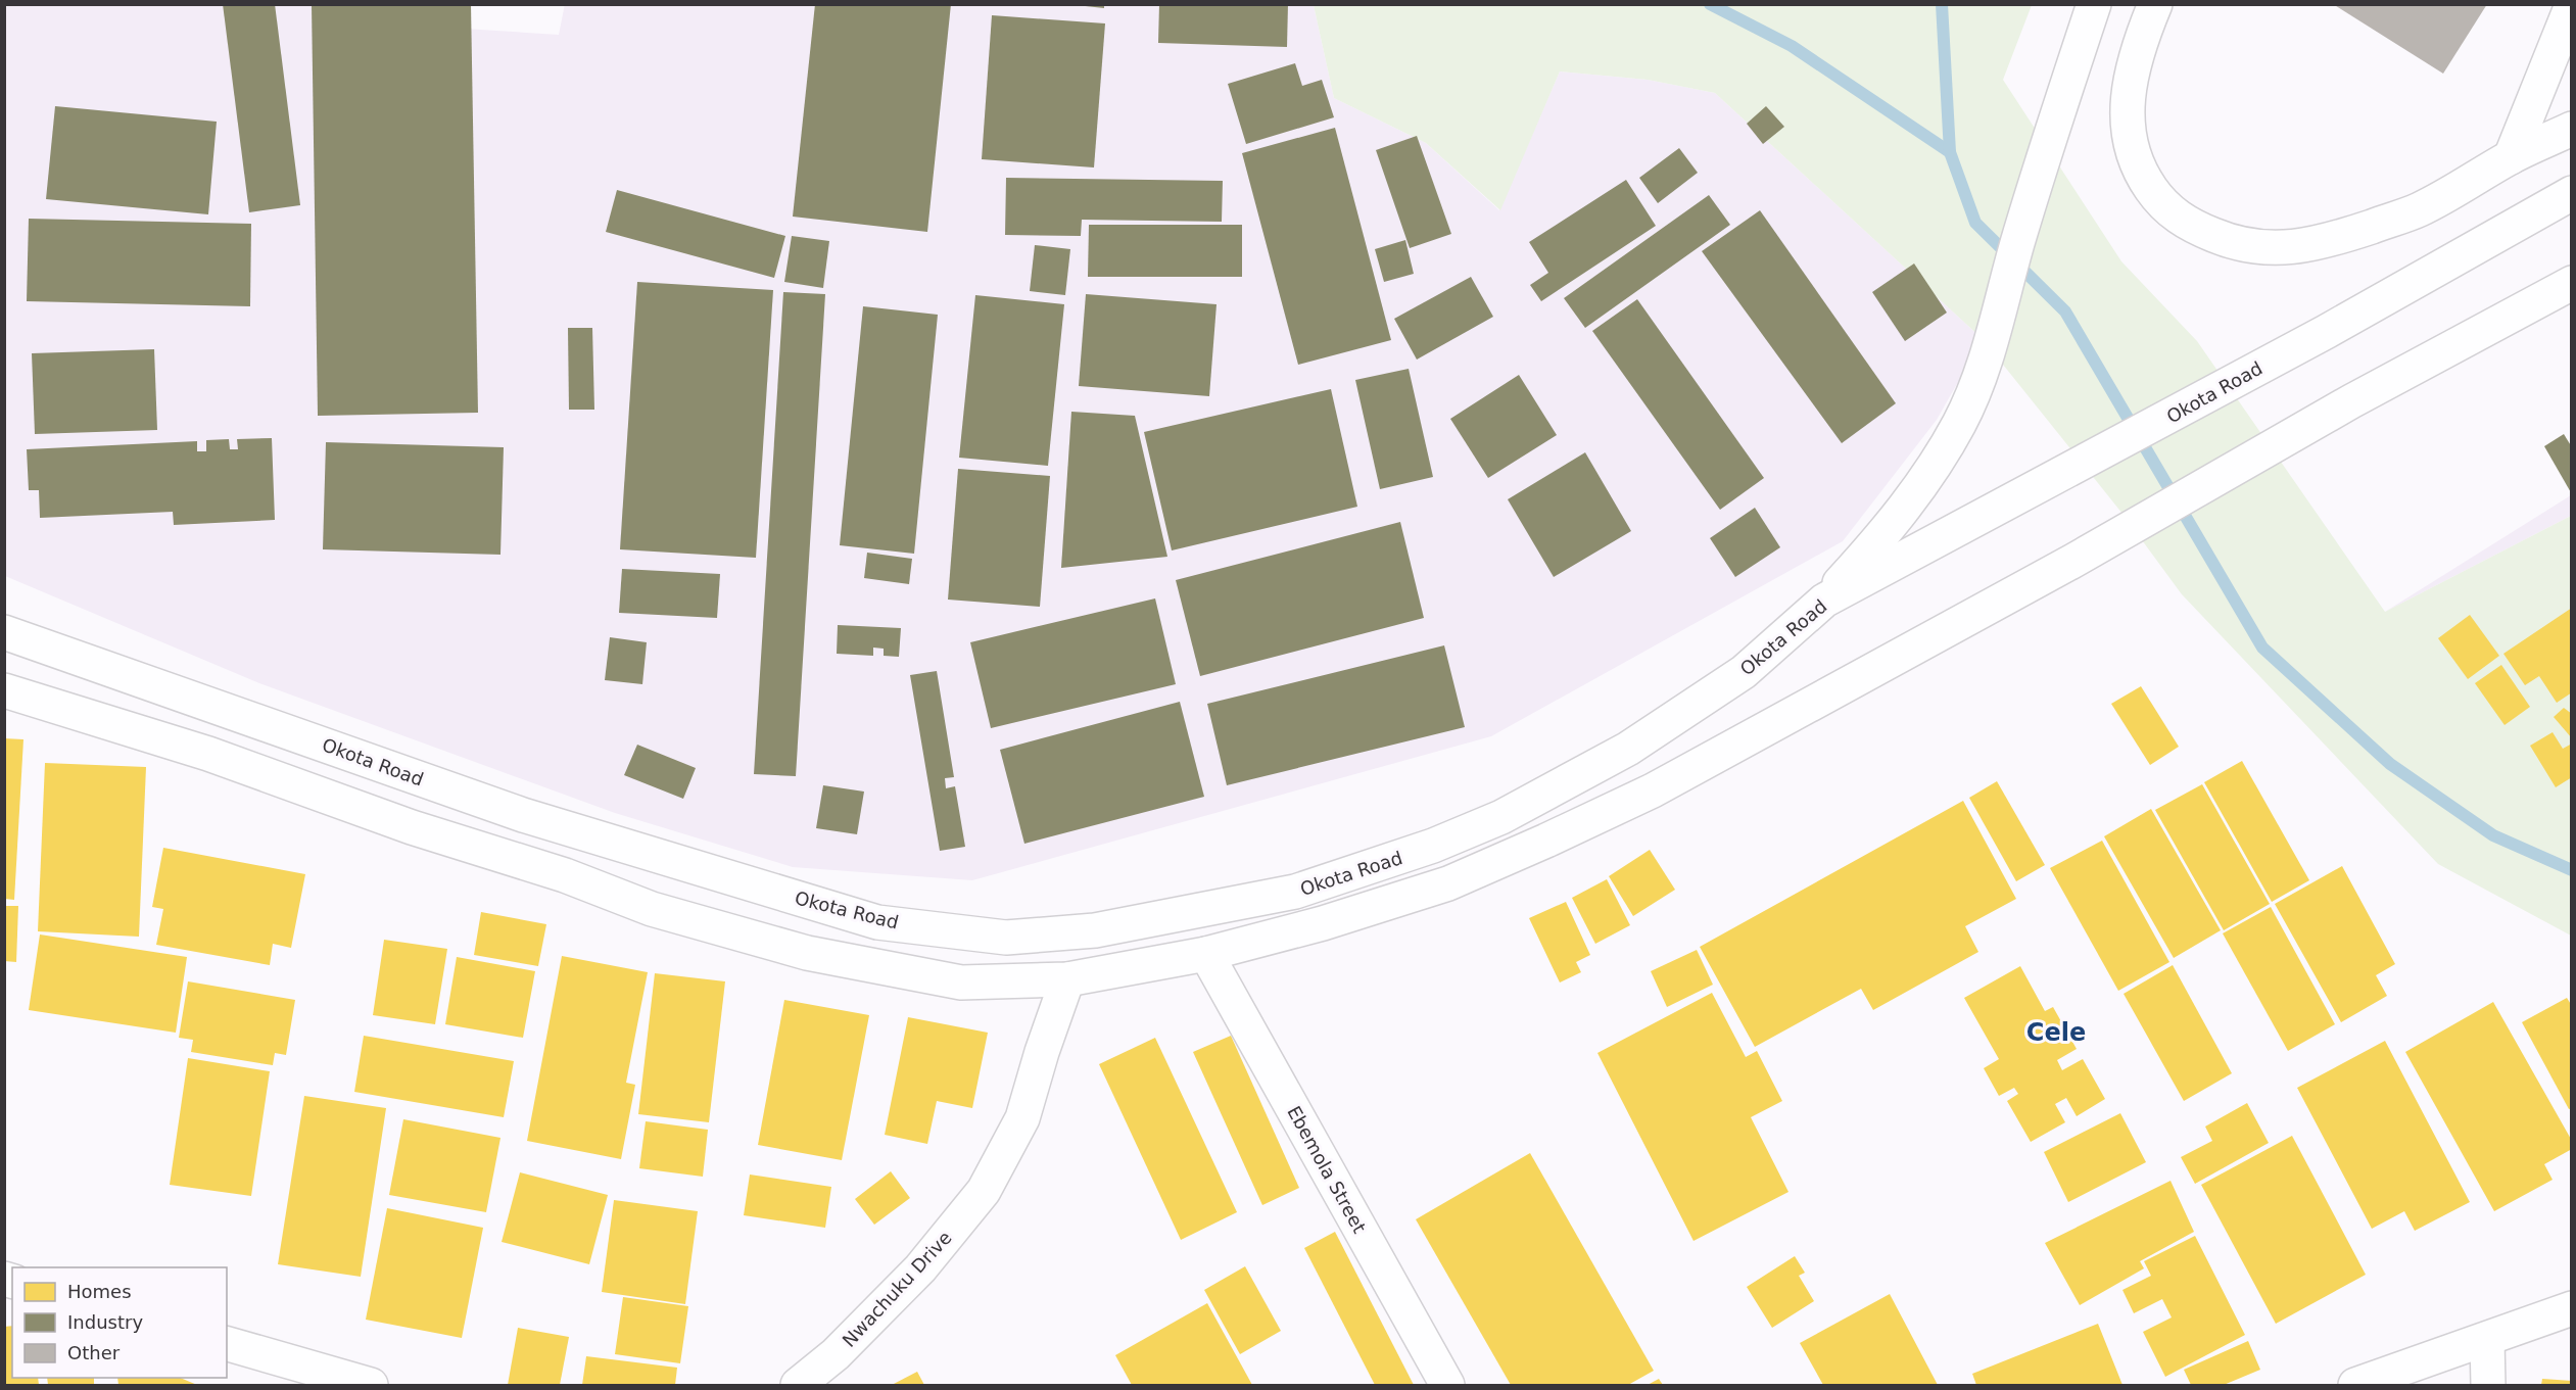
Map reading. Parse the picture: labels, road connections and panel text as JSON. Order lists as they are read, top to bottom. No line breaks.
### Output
{"streets":{"main road":["Okota Road","Ebemola Street","Nwachuku Drive"]},"crossings":[["Okota Road","Ebemola Street"],["Okota Road","Nwachuku Drive"]],"districts":["Cele"],"legend":["Homes","Industry","Other"]}
